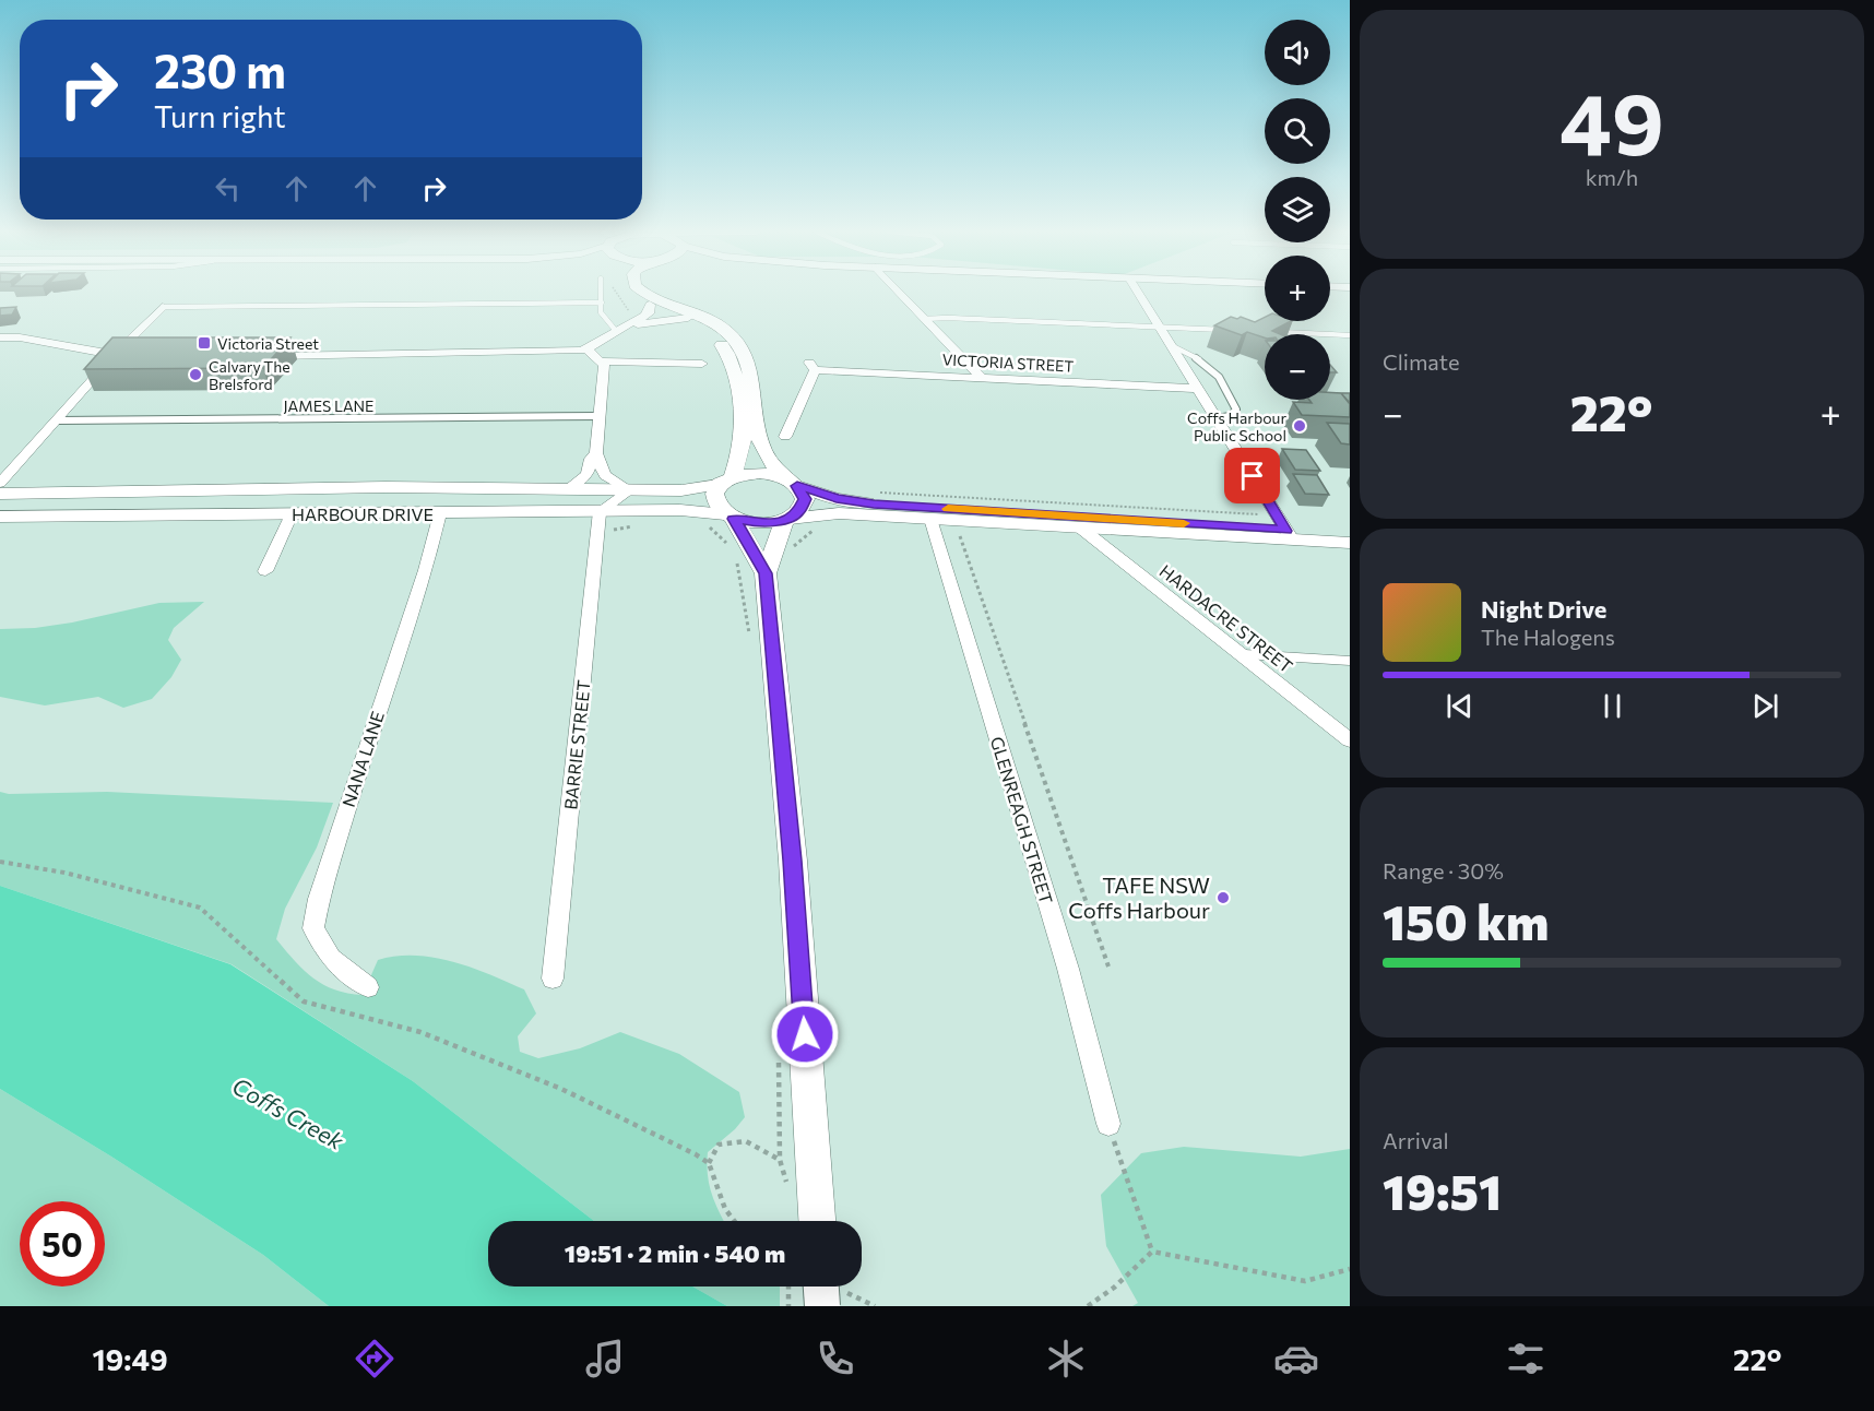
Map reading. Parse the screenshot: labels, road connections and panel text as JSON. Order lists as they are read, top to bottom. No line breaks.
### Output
{"streets":{"street":["VICTORIA STREET","HARBOUR DRIVE","HARDACRE STREET","BARRIE STREET","NANA LANE","GLENREAGH STREET"],"lane":["JAMES LANE"]},"crossings":[["JAMES LANE","HARBOUR DRIVE"],["HARBOUR DRIVE","BARRIE STREET"],["HARBOUR DRIVE","NANA LANE"]],"water":["Coffs Creek"],"places":{"transit":["Victoria Street"],"other":["Calvary The Brelsford","Coffs Harbour Public School","TAFE NSW Coffs Harbour"]},"page":{"tile":[["49","km/h"],"Climate",["Range · 30%","150 km"],["Arrival","19:51"]],"map_buttons":["+","−"],"turn":["230 m","Turn right"],"heat":["−","22°","+"],"song":["Night Drive","The Halogens"],"limit":"50","trip":"19:51 · 2 min · 540 m","tabs":["19:49","22°"]}}
